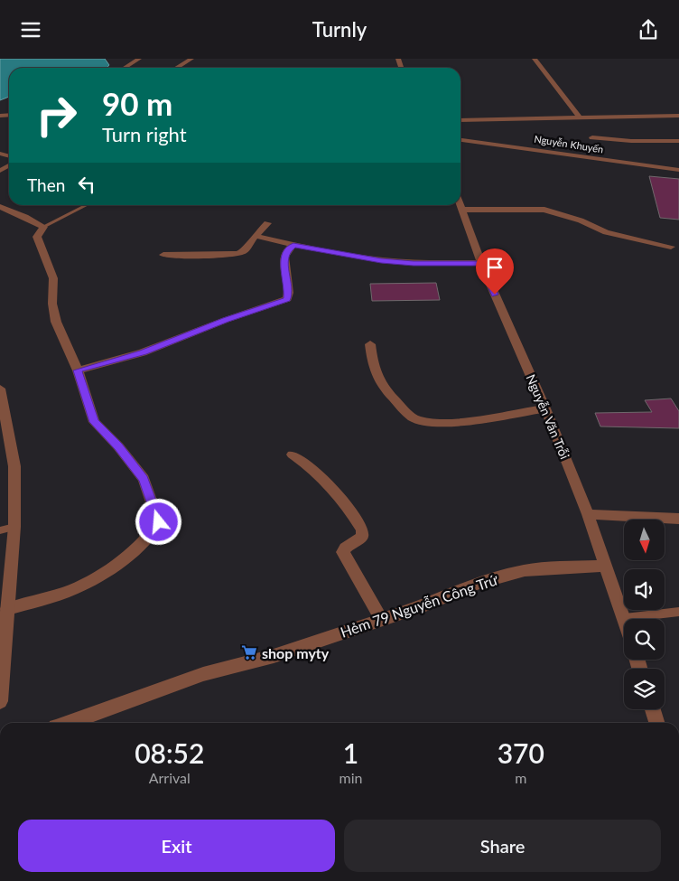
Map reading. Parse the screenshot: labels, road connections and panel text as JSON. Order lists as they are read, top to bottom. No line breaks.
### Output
{"streets":{"street":["Nguyễn Khuyến","Nguyễn Văn Trỗi","Hẻm 79 Nguyễn Công Trứ"]},"crossings":[["Nguyễn Văn Trỗi","Hẻm 79 Nguyễn Công Trứ"]],"places":{"supermarket":["shop myty"]},"north":"bottom","page":{"header":"Turnly","turn":["90 m","Turn right"],"then":"Then","eta":["08:52","Arrival","1","min","370","m"],"buttons":["Exit","Share"]}}
